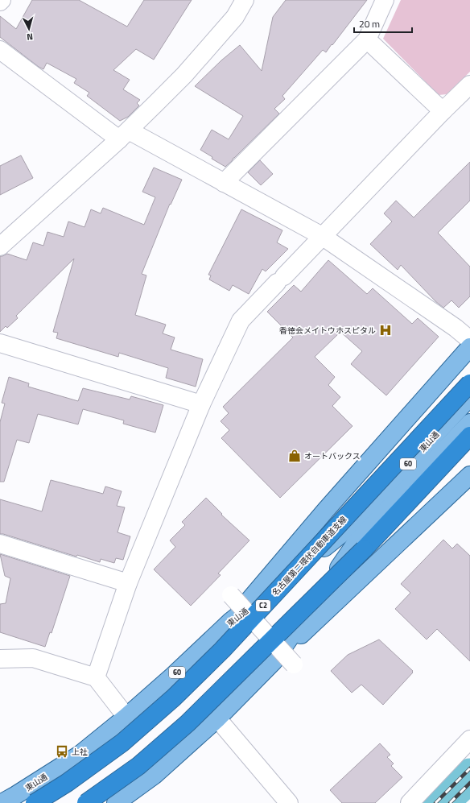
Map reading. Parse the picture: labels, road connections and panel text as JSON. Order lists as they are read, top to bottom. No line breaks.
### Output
{"streets":{"highway":["名古屋第二環状自動車道支線","C2"],"main road":["東山通","60"]},"crossings":[["東山通","60"]],"places":{"hospital":["香徳会メイトウホスピタル"],"shop":["オートバックス"],"bus stop":["上社"]},"scale_bar":"20 m","north":"bottom"}
